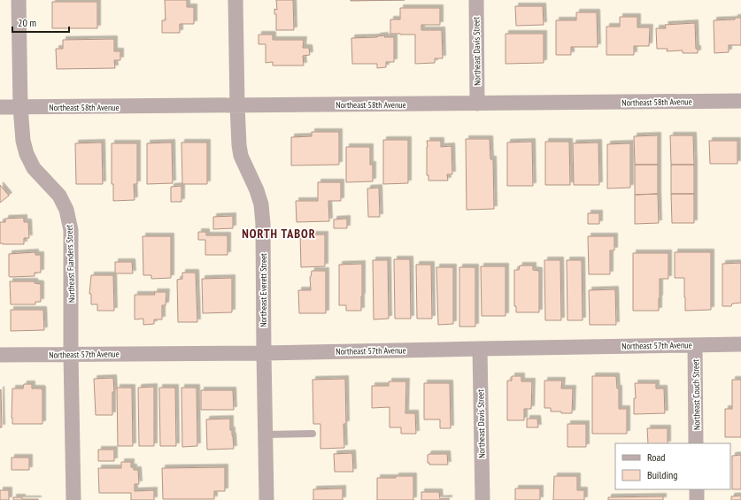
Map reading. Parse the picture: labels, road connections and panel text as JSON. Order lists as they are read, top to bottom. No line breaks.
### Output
{"streets":{"street":["Northeast Davis Street","Northeast 58th Avenue","Northeast Flanders Street","Northeast Everett Street","Northeast 57th Avenue","Northeast Couch Street"]},"crossings":[["Northeast Davis Street","Northeast 58th Avenue"],["Northeast Davis Street","Northeast 57th Avenue"],["Northeast 58th Avenue","Northeast Flanders Street"],["Northeast 58th Avenue","Northeast Everett Street"],["Northeast Flanders Street","Northeast 57th Avenue"],["Northeast Everett Street","Northeast 57th Avenue"],["Northeast 57th Avenue","Northeast Couch Street"]],"districts":["NORTH TABOR"],"legend":["Road","Building"],"scale_bar":"20 m"}
